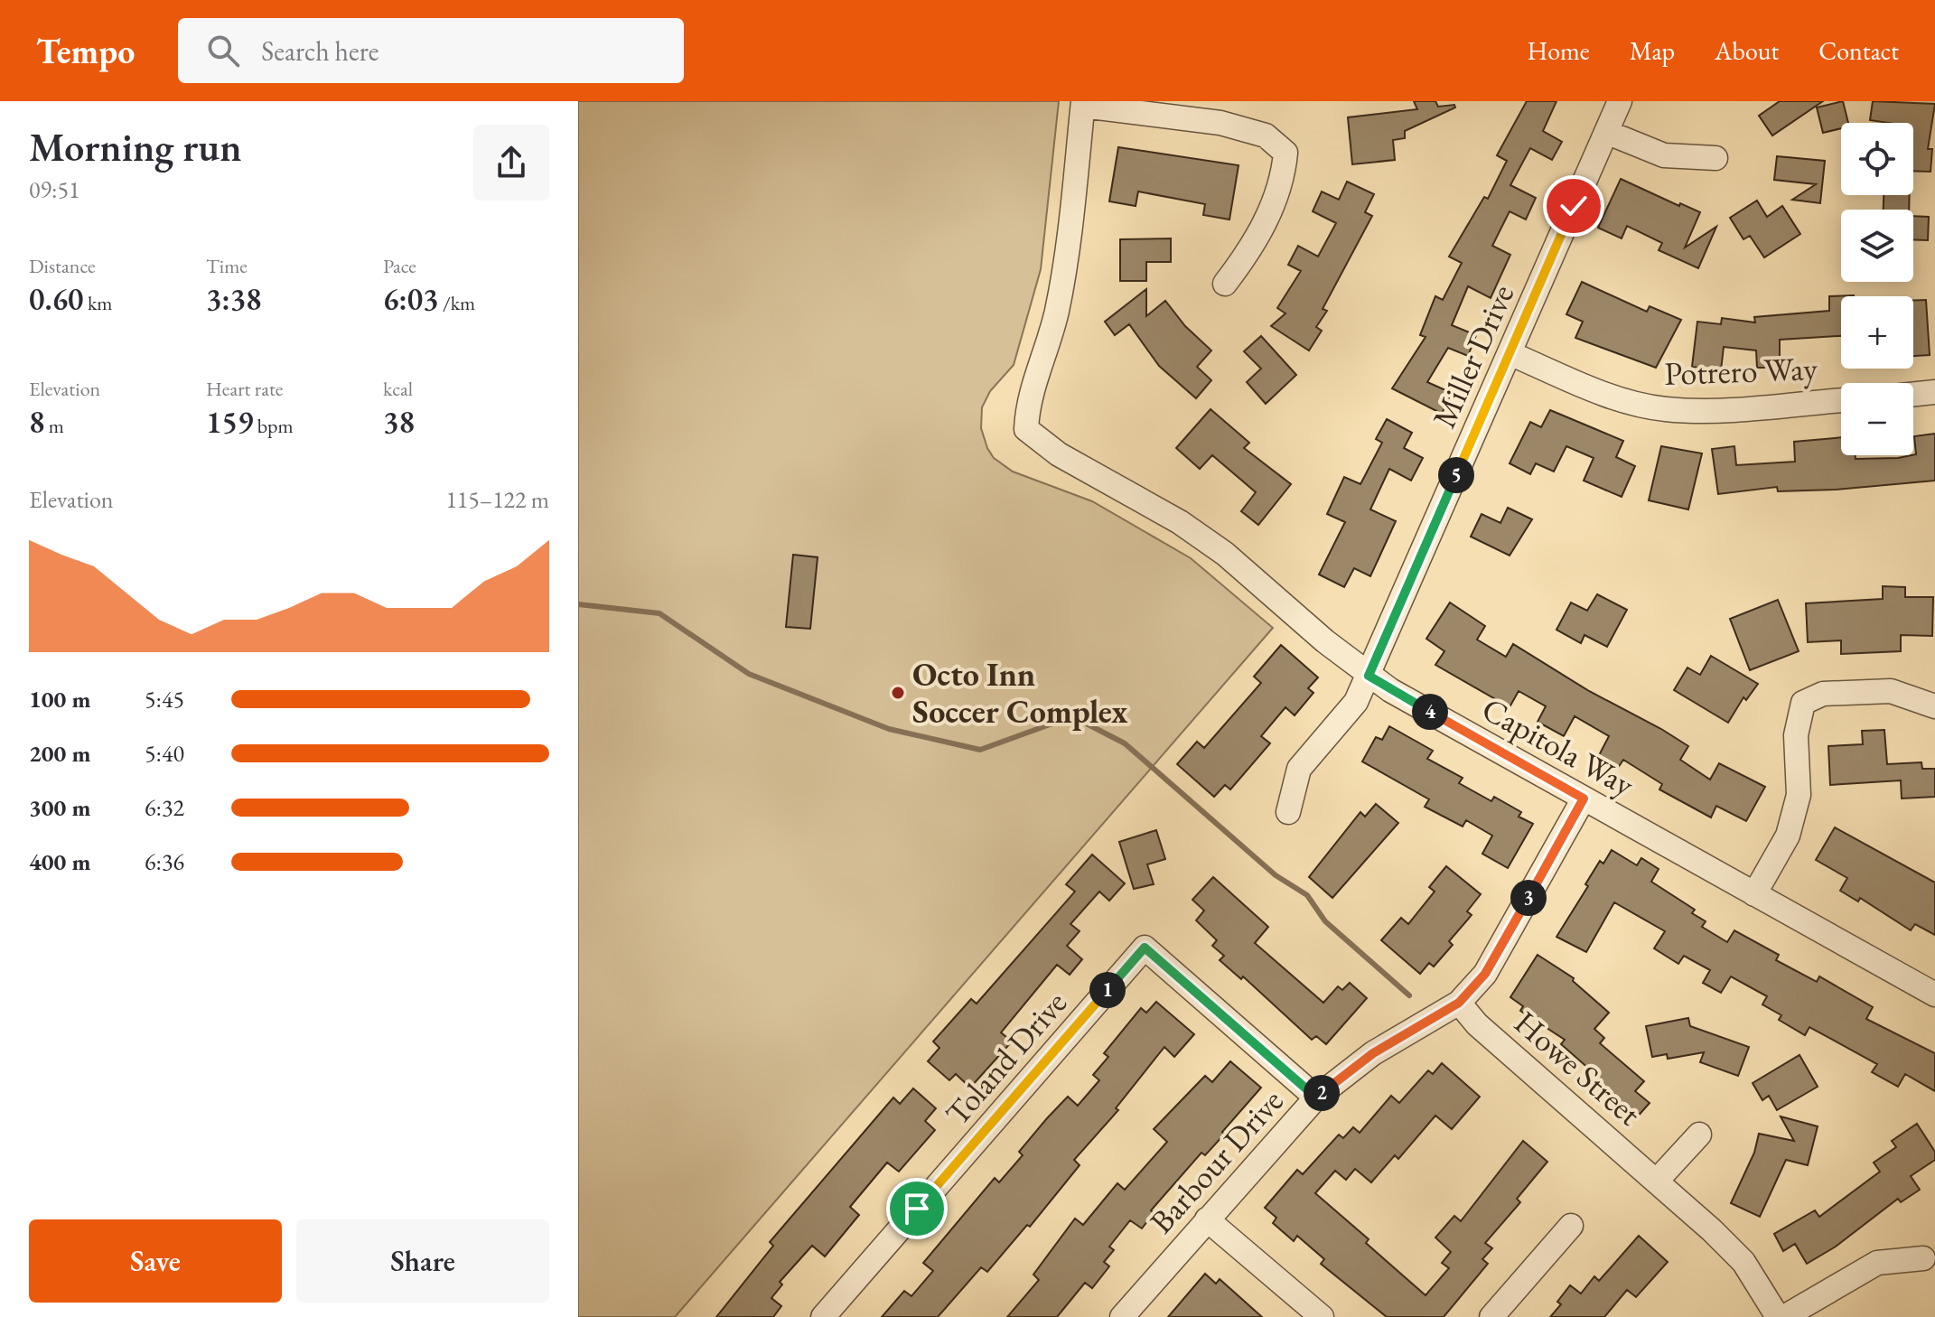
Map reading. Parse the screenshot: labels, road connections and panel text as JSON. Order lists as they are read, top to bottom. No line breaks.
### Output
{"streets":{"street":["Miller Drive","Potrero Way","Capitola Way","Toland Drive","Howe Street","Barbour Drive"]},"crossings":[["Miller Drive","Potrero Way"],["Miller Drive","Capitola Way"],["Capitola Way","Barbour Drive"],["Toland Drive","Barbour Drive"],["Howe Street","Barbour Drive"]],"places":["Octo Inn Soccer Complex"],"page":{"header":"Tempo","search":"Search here","nav":["Home","Map","About","Contact"],"heading":["Morning run","09:51"],"map_buttons":["+","−"],"stats":[["Distance","0.60 km"],["Time","3:38"],["Pace","6:03 /km"],["Elevation","8 m"],["Heart rate","159 bpm"],["kcal","38"]],"pins":["5","4","3","1","2"],"chart":["Elevation","115–122 m"],"list":[{"name":"100 m","note":"5:45"},{"name":"200 m","note":"5:40"},{"name":"300 m","note":"6:32"},{"name":"400 m","note":"6:36"}],"buttons":["Save","Share"]}}
